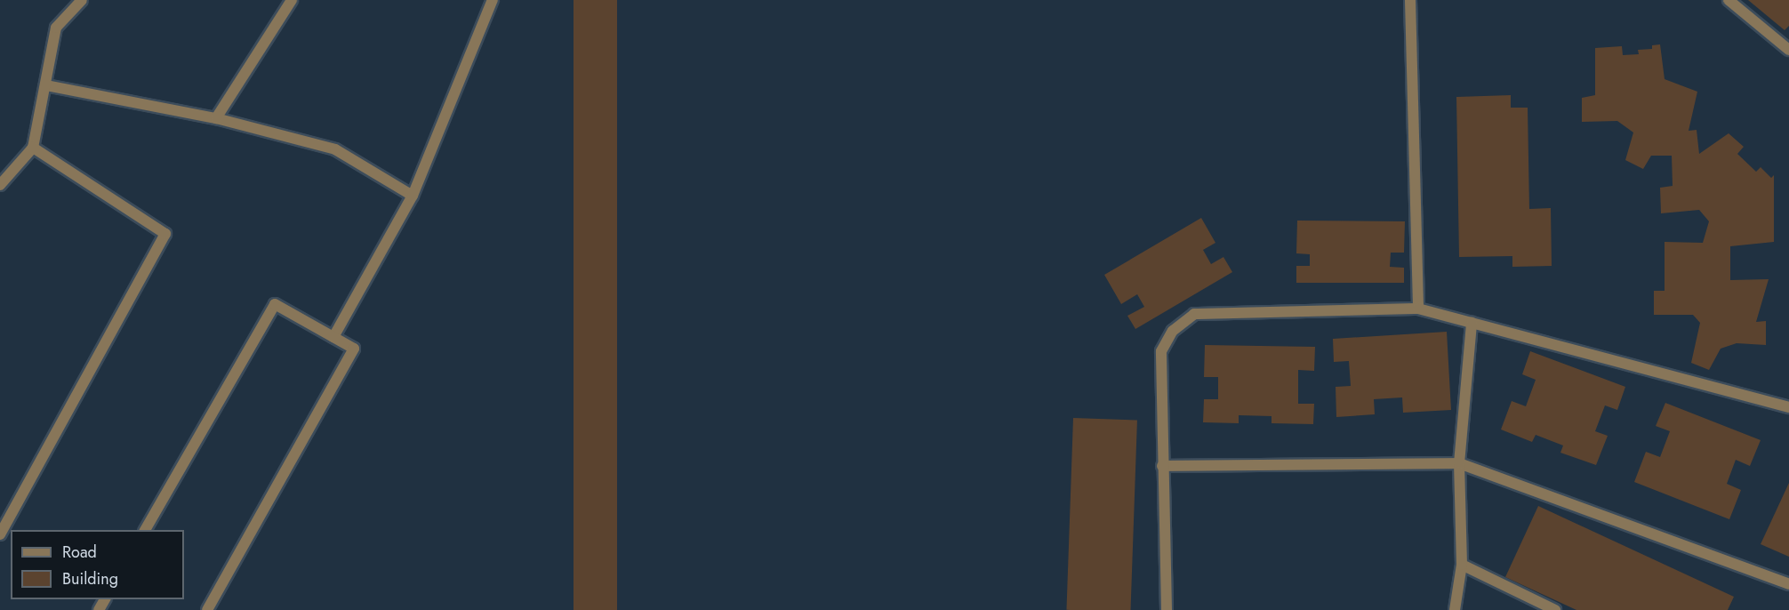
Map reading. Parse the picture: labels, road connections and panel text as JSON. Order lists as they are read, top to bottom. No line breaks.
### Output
{"legend":["Road","Building"]}
